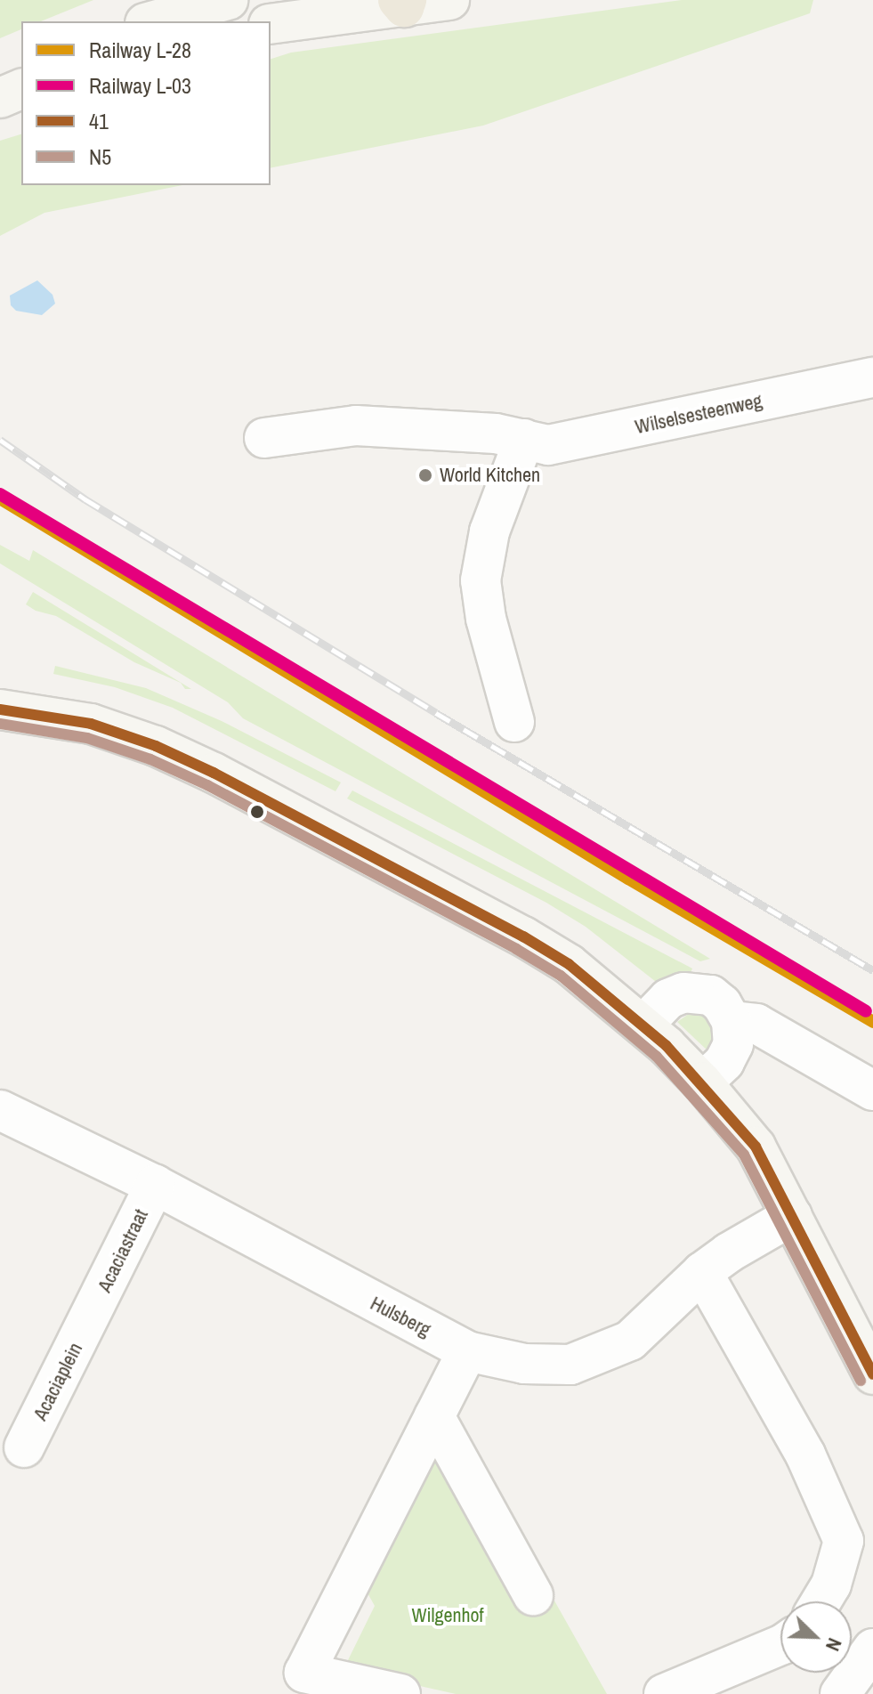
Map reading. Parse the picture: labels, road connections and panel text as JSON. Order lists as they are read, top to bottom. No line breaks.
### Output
{"streets":{"street":["Wilselsesteenweg","Acaciastraat","Hulsberg","Acaciaplein"]},"crossings":[["Acaciastraat","Hulsberg"],["Acaciastraat","Acaciaplein"]],"parks":["Wilgenhof"],"places":["World Kitchen"],"lines":["rail line L-03","rail line L-28","transit line 41","transit line N5"],"legend":["Railway L-28","Railway L-03","41","N5"],"north":"bottom right"}
